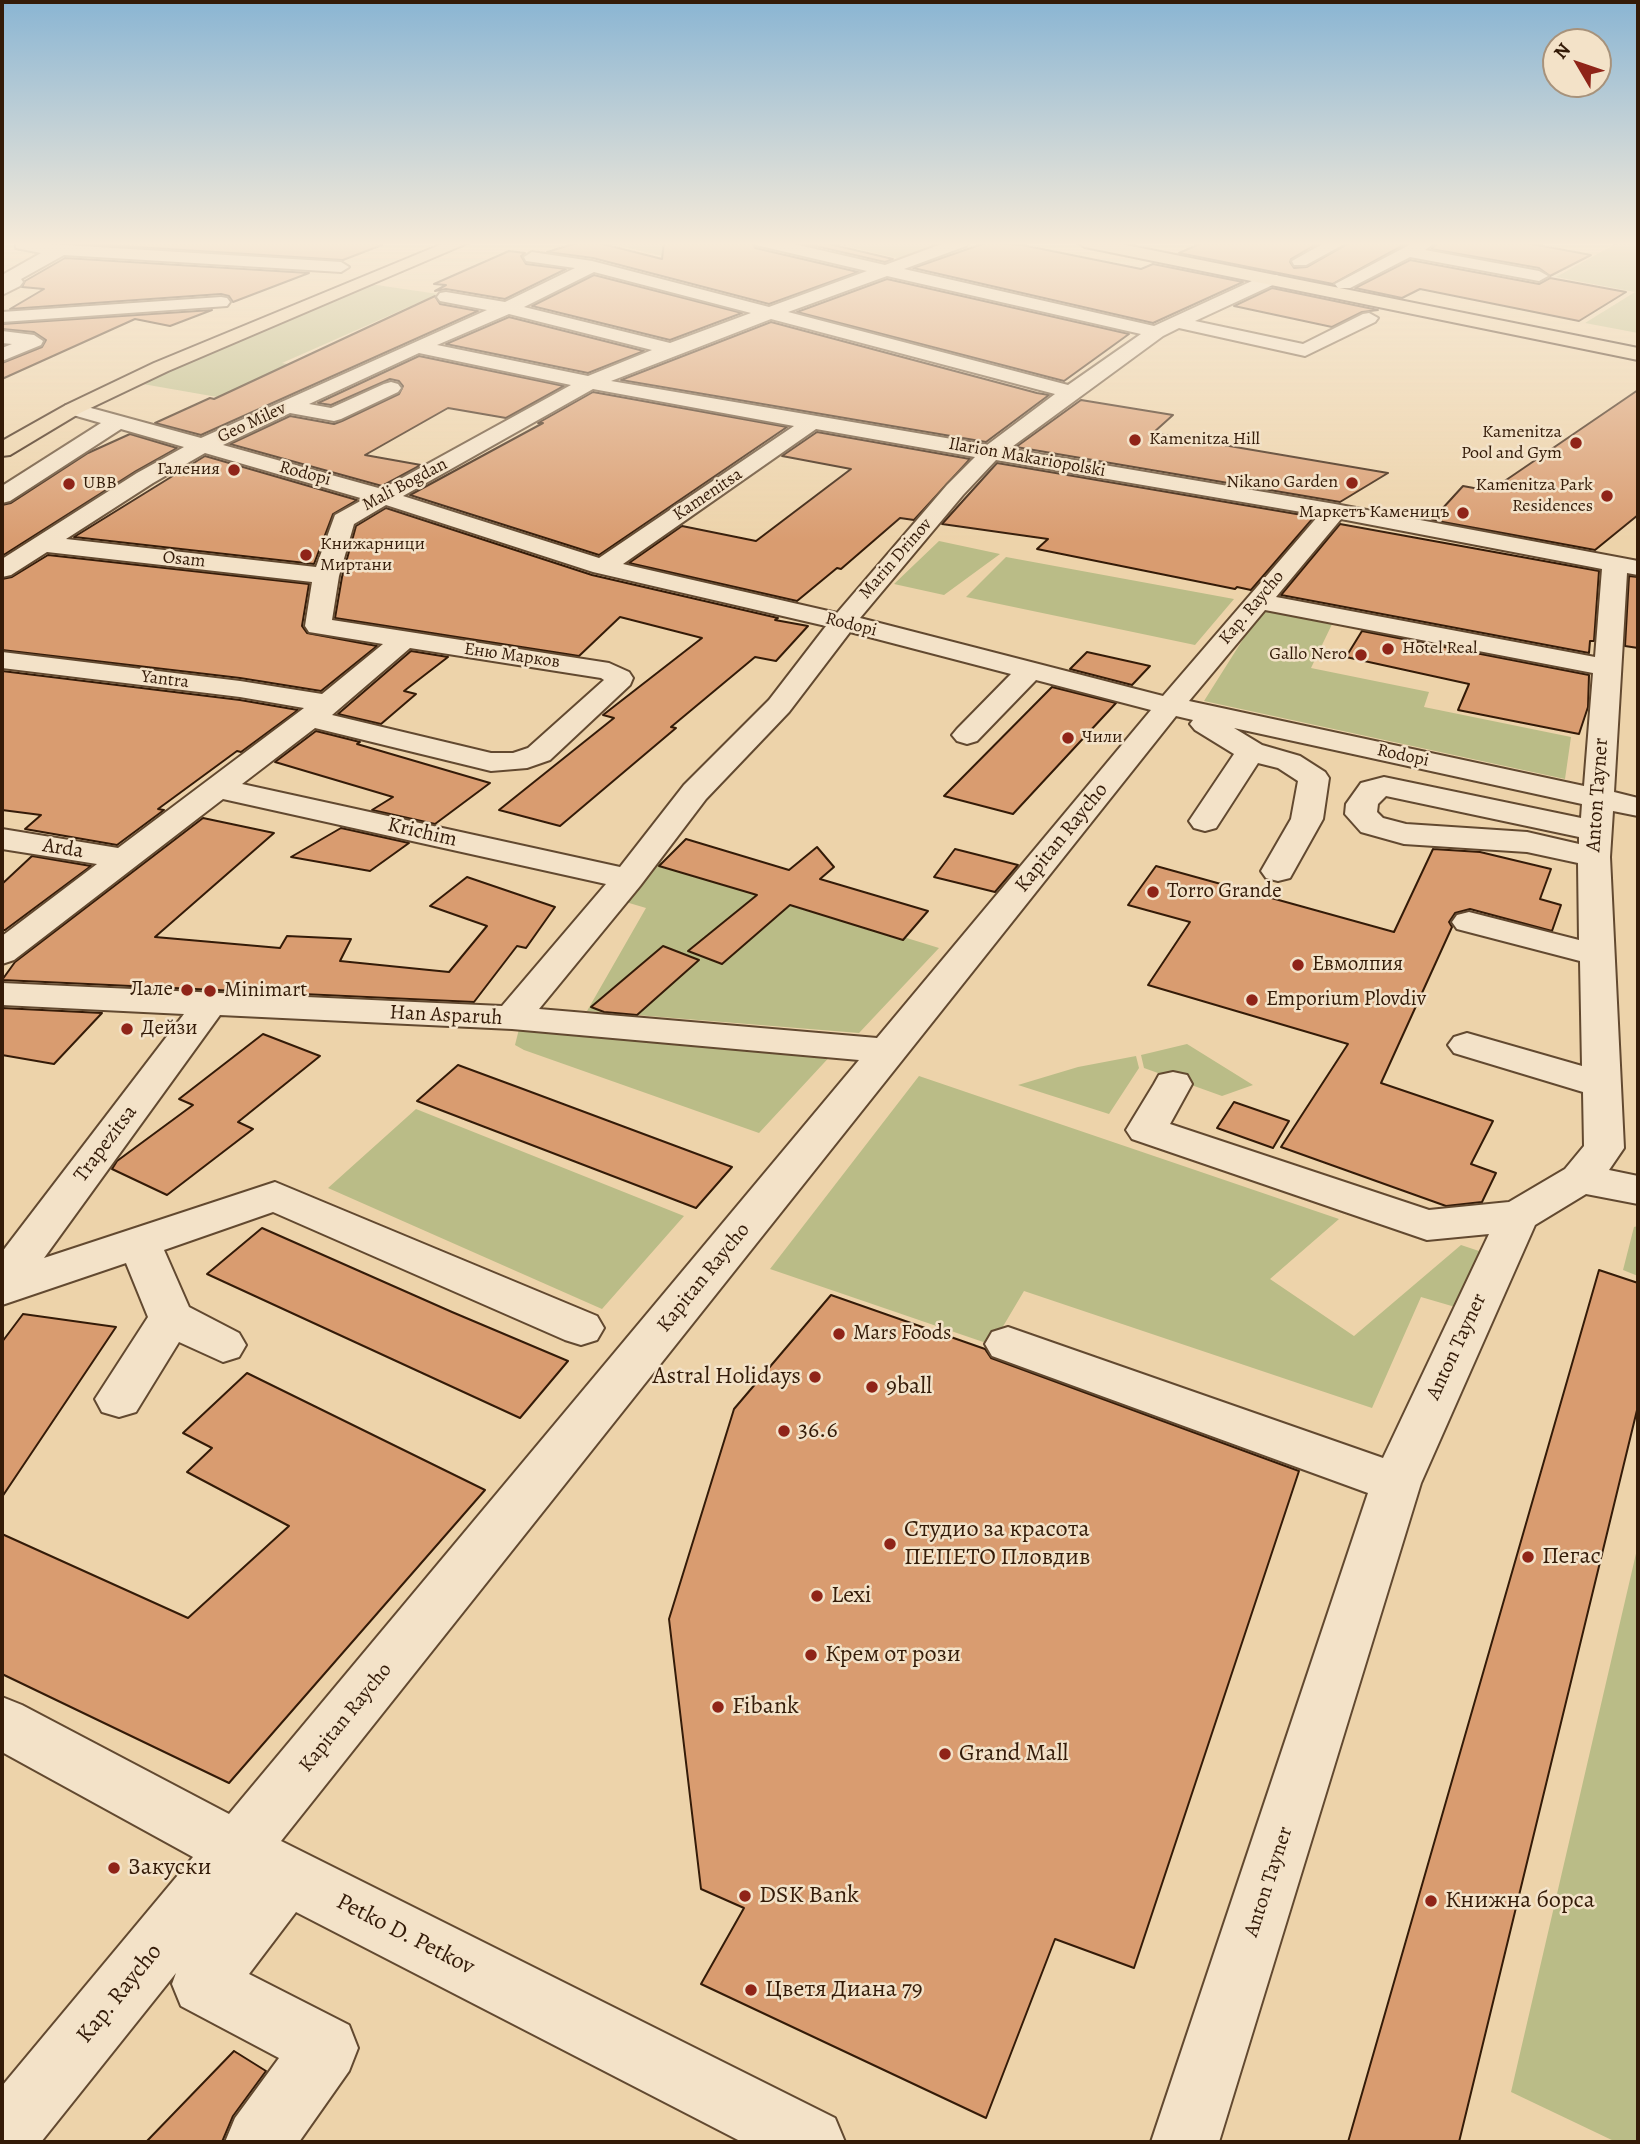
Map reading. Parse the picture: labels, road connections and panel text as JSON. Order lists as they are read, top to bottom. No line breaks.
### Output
{"streets":{"street":["Geo Milev","Ilarion Makariopolski","Rodopi","Mali Bogdan","Kamenitsa","Marin Drinov","Osam","Kap. Raycho","Еню Марков","Yantra","Anton Tayner","Krichim","Kapitan Raycho","Arda","Han Asparuh","Trapezitsa","Petko D. Petkov"]},"crossings":[["Geo Milev","Ilarion Makariopolski"],["Geo Milev","Rodopi"],["Geo Milev","Osam"],["Ilarion Makariopolski","Mali Bogdan"],["Ilarion Makariopolski","Kamenitsa"],["Ilarion Makariopolski","Marin Drinov"],["Ilarion Makariopolski","Kap. Raycho"],["Ilarion Makariopolski","Anton Tayner"],["Rodopi","Mali Bogdan"],["Rodopi","Kamenitsa"],["Rodopi","Marin Drinov"],["Rodopi","Kap. Raycho"],["Rodopi","Anton Tayner"],["Rodopi","Kapitan Raycho"],["Mali Bogdan","Osam"],["Mali Bogdan","Еню Марков"],["Marin Drinov","Krichim"],["Marin Drinov","Han Asparuh"],["Kap. Raycho","Kapitan Raycho"],["Kap. Raycho","Petko D. Petkov"],["Еню Марков","Yantra"],["Kapitan Raycho","Han Asparuh"],["Kapitan Raycho","Petko D. Petkov"],["Han Asparuh","Trapezitsa"]],"places":["Kamenitza Hill","Kamenitza Pool and Gym","Галения","Nikano Garden","UBB","Kamenitza Park Residences","Маркетъ Каменицъ","Книжарници Миртани","Hotel Real","Gallo Nero","Чили","Torro Grande","Евмолпия","Лале","Minimart","Emporium Plovdiv","Дейзи","Mars Foods","Astral Holidays","9ball","36.6","Студио за красота ПЕПЕТО Пловдив","Пегас","Lexi","Крем от рози","Fibank","Grand Mall","Закуски","DSK Bank","Книжна борса","Цветя Диана 79"],"north":"top left"}
